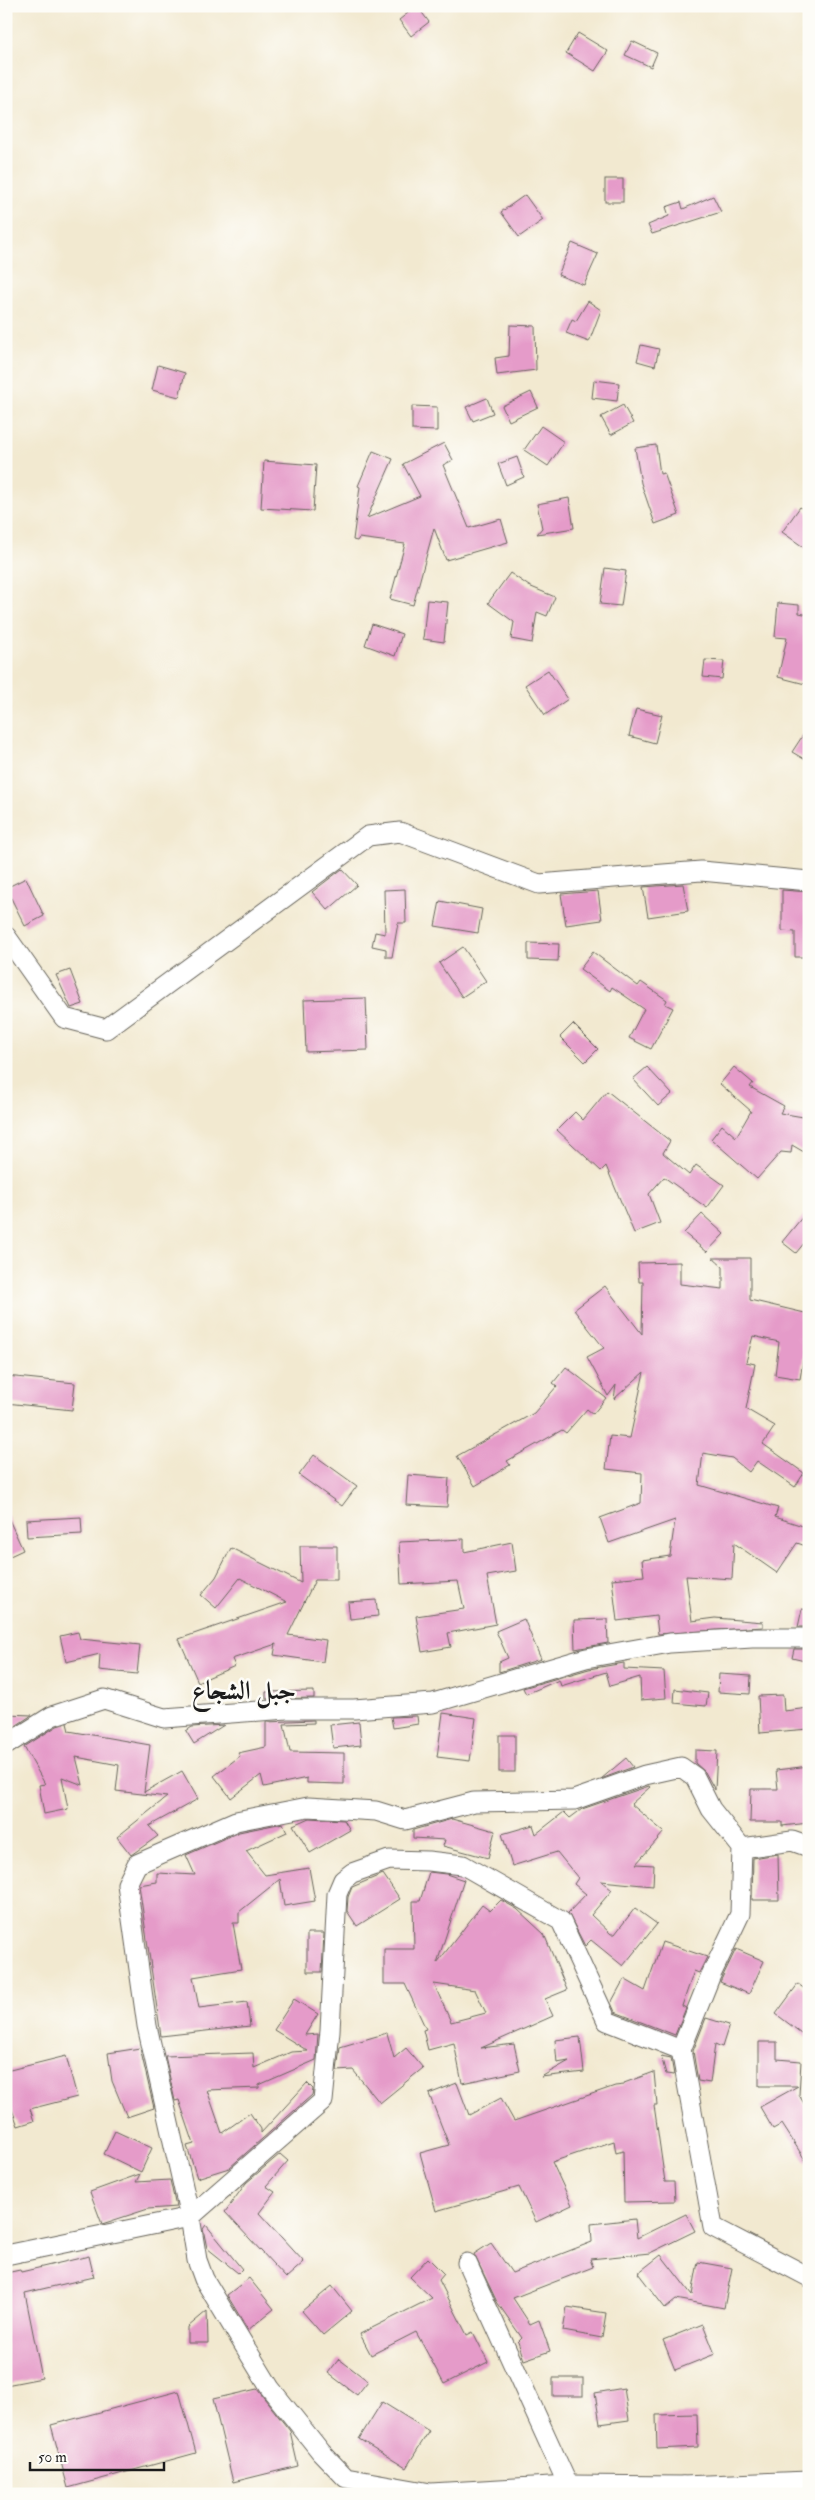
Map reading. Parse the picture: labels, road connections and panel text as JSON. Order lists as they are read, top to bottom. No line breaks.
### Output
{"districts":["جبل الشجاع"],"scale_bar":"50 m"}
